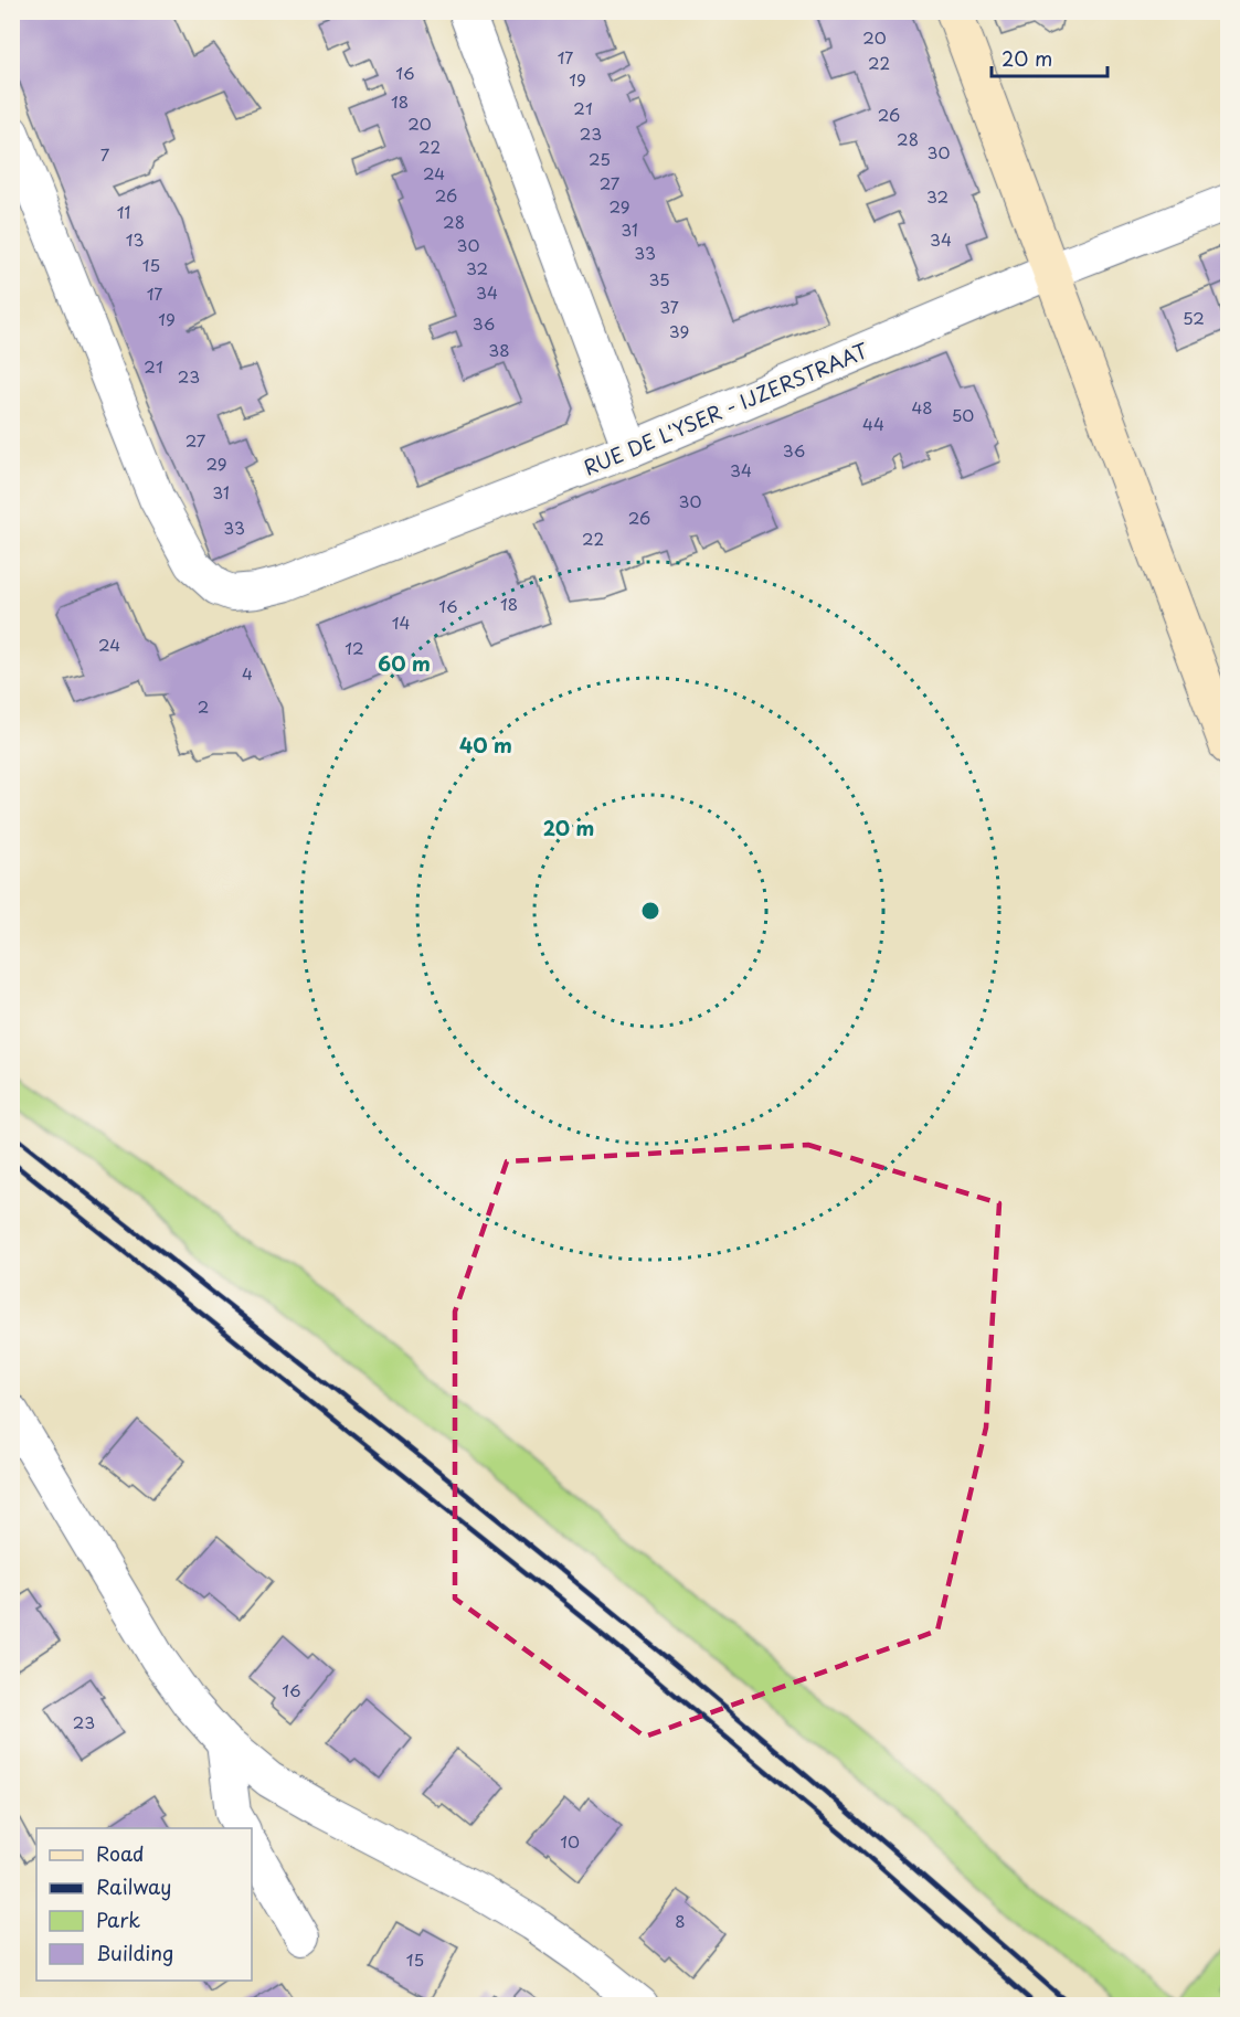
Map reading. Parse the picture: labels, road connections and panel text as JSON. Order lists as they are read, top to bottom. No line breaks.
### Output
{"streets":{"street":["RUE DE L'YSER - IJZERSTRAAT"]},"house_numbers":["20","17","22","16","19","18","21","26","20","23","28","22","30","7","25","24","27","26","32","29","11","28","31","13","34","30","33","15","32","35","34","17","37","52","19","36","39","38","21","23","48","50","44","27","36","29","34","31","30","26","33","22","18","16","14","24","12","4","2","16","23","10","8","15"],"legend":["Road","Railway","Park","Building"],"scale_bar":"20 m","rings":["60 m","40 m","20 m"]}
